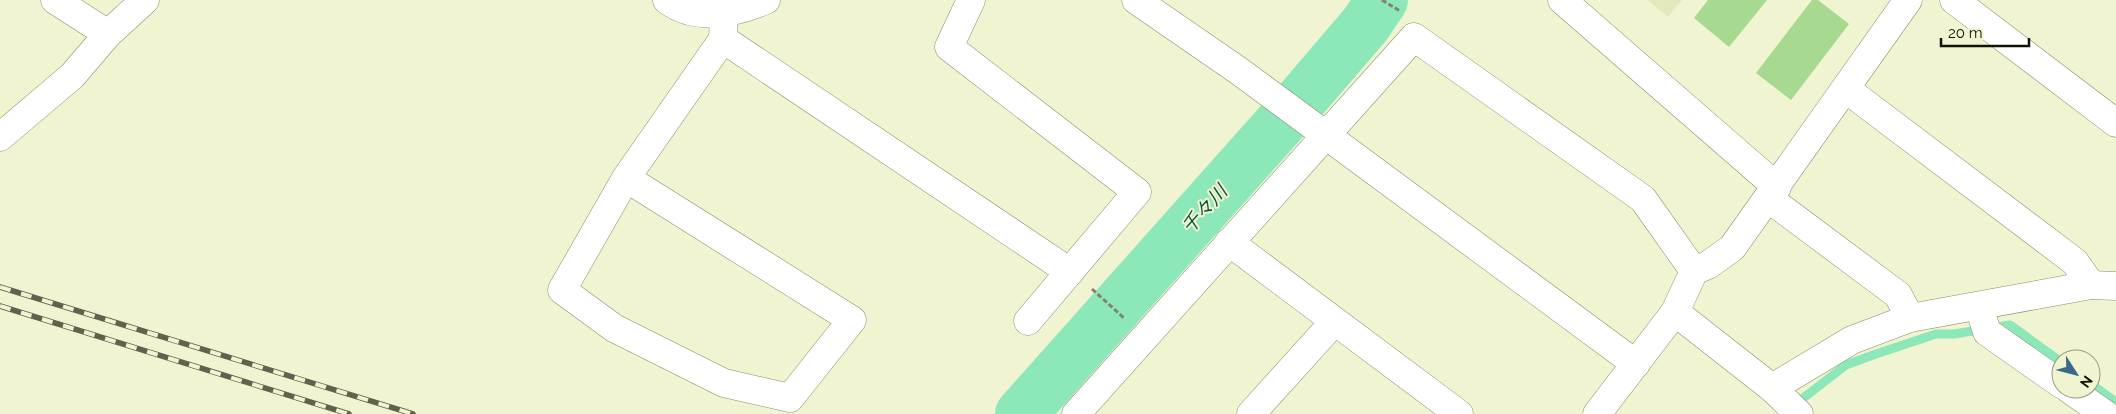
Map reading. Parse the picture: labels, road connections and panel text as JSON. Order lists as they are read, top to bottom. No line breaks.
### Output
{"water":["千々川"],"scale_bar":"20 m","north":"bottom right"}
